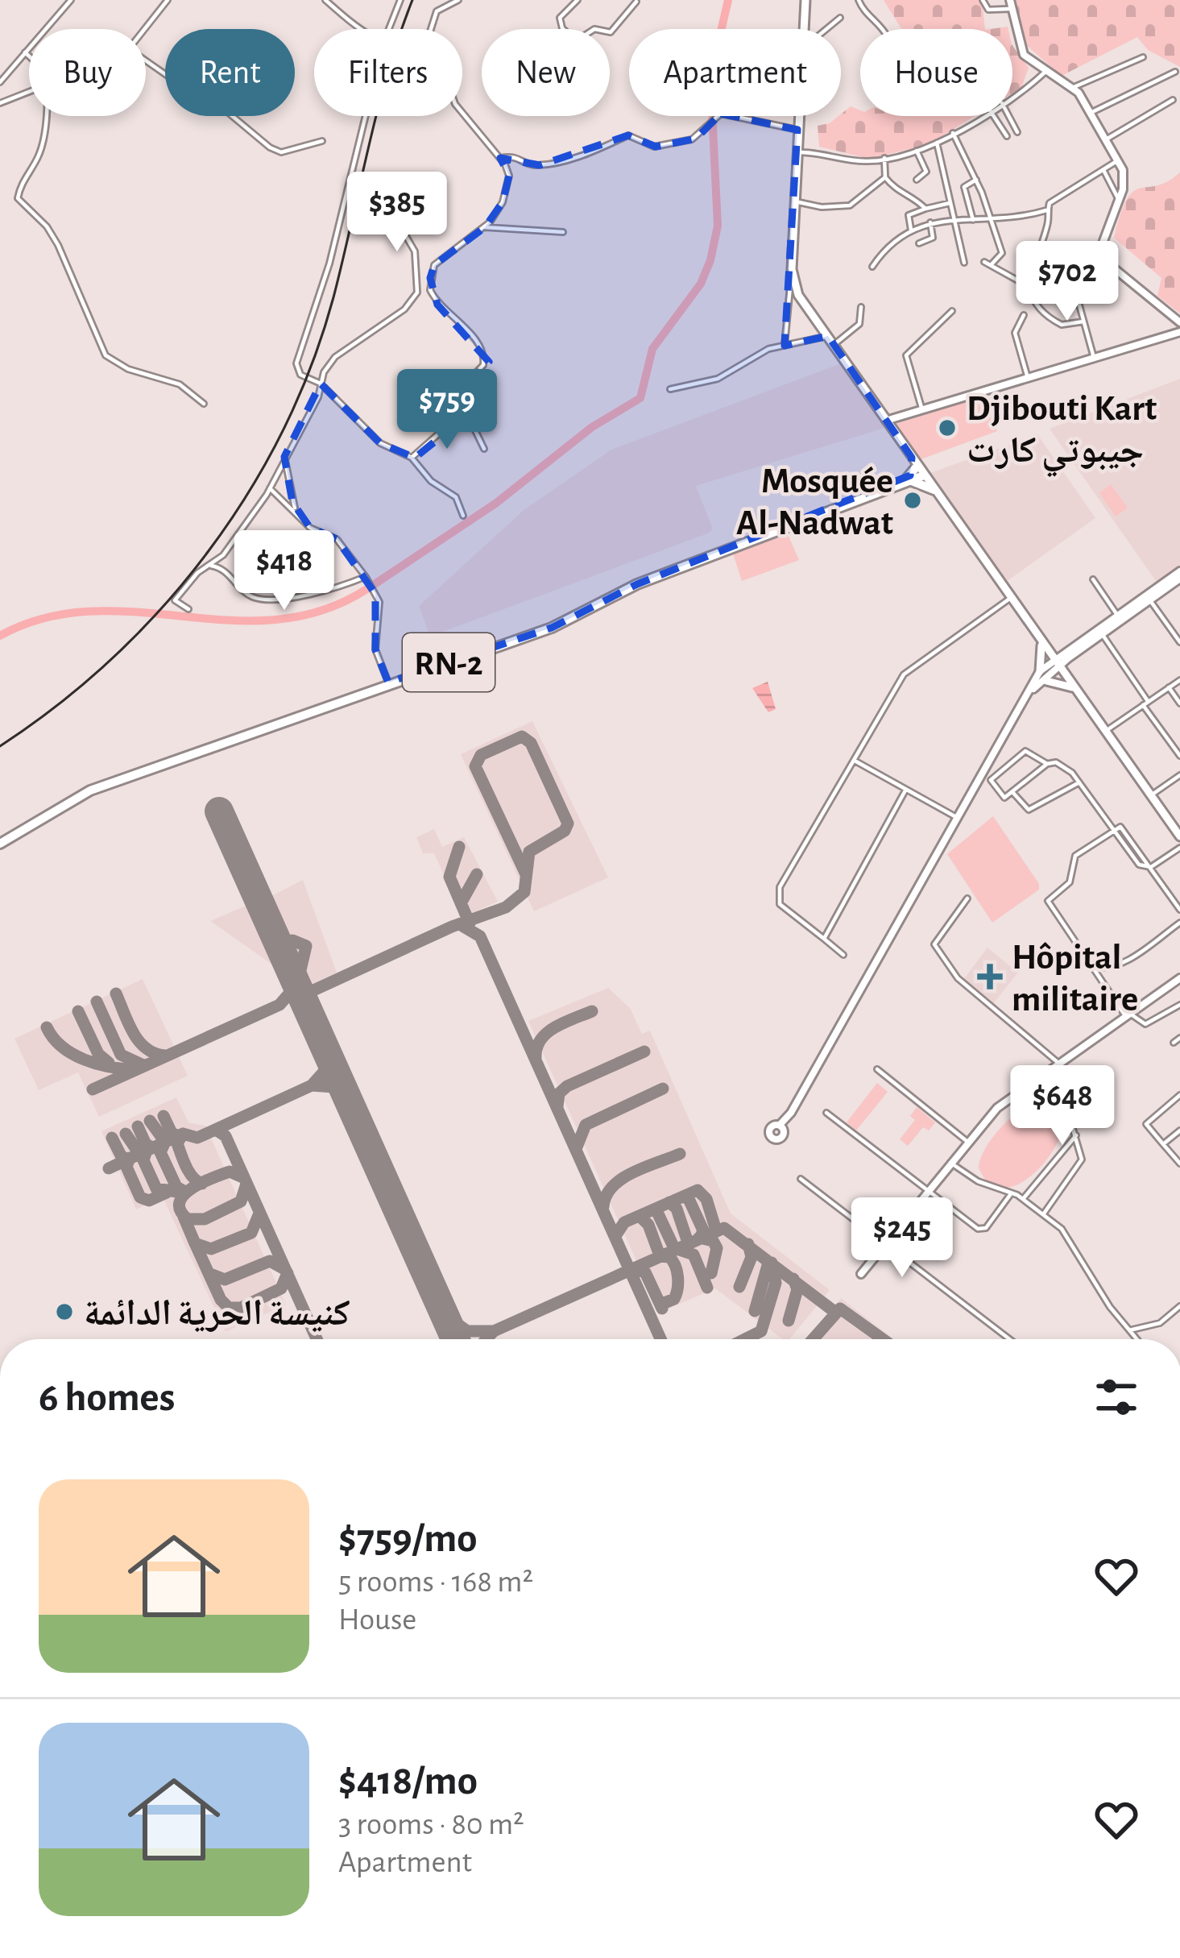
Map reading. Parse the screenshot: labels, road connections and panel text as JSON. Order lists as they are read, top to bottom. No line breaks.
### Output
{"streets":{"highway":["RN-2"]},"places":{"other":["Djibouti Kart جيبوتي كارت","Mosquée Al-Nadwat","كنيسة الحرية الدائمة"],"health":["Hôpital militaire"]},"page":{"chip":["Buy","Rent","Filters","New","Apartment","House"],"price":["$385","$702","$759","$418","$648","$245"],"heading":"6 homes","list":[{"name":"$759/mo","note":"5 rooms · 168 m² · House"},{"name":"$418/mo","note":"3 rooms · 80 m² · Apartment"}]}}
